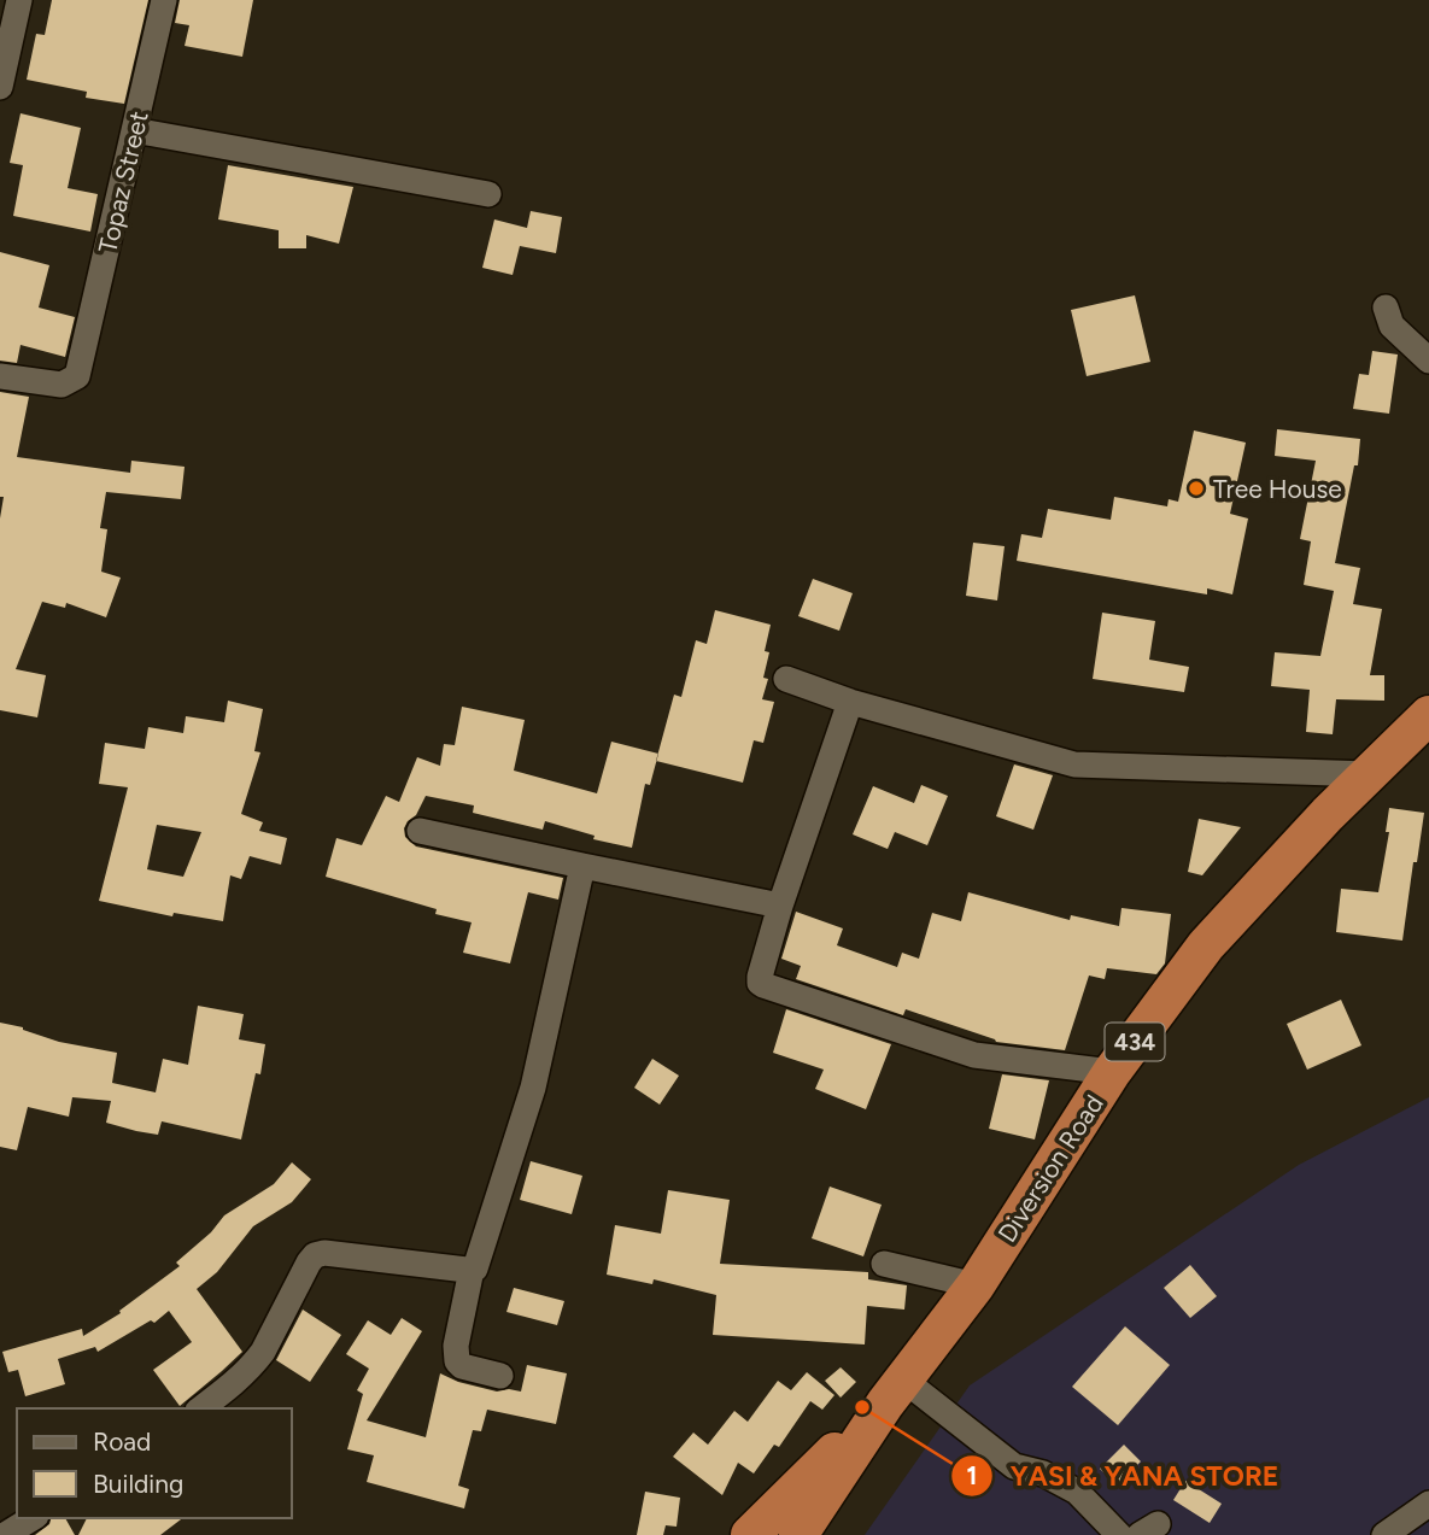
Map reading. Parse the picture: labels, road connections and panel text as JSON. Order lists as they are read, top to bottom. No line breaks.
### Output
{"streets":{"highway":["434","Diversion Road"],"street":["Topaz Street"]},"crossings":[["434","Diversion Road"]],"places":["Tree House","YASI & YANA STORE"],"legend":["Road","Building"]}
